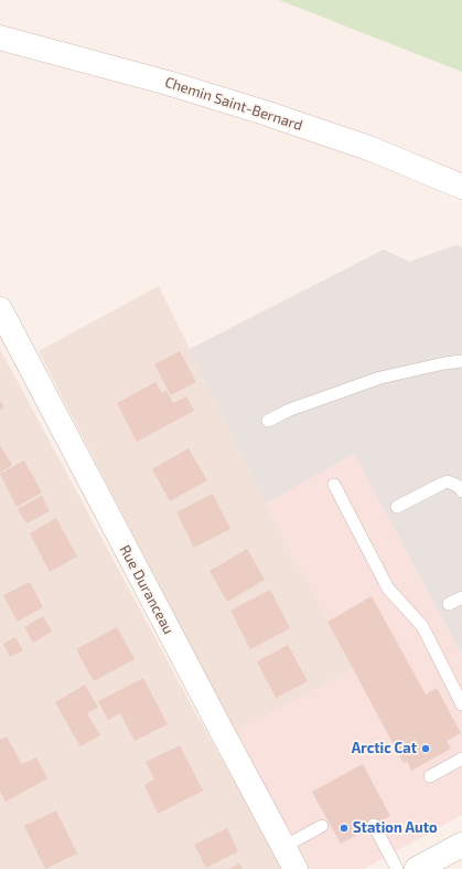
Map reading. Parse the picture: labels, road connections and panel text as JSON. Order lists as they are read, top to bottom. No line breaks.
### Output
{"streets":{"street":["Chemin Saint-Bernard","Rue Duranceau"]},"places":["Arctic Cat","Station Auto"]}
